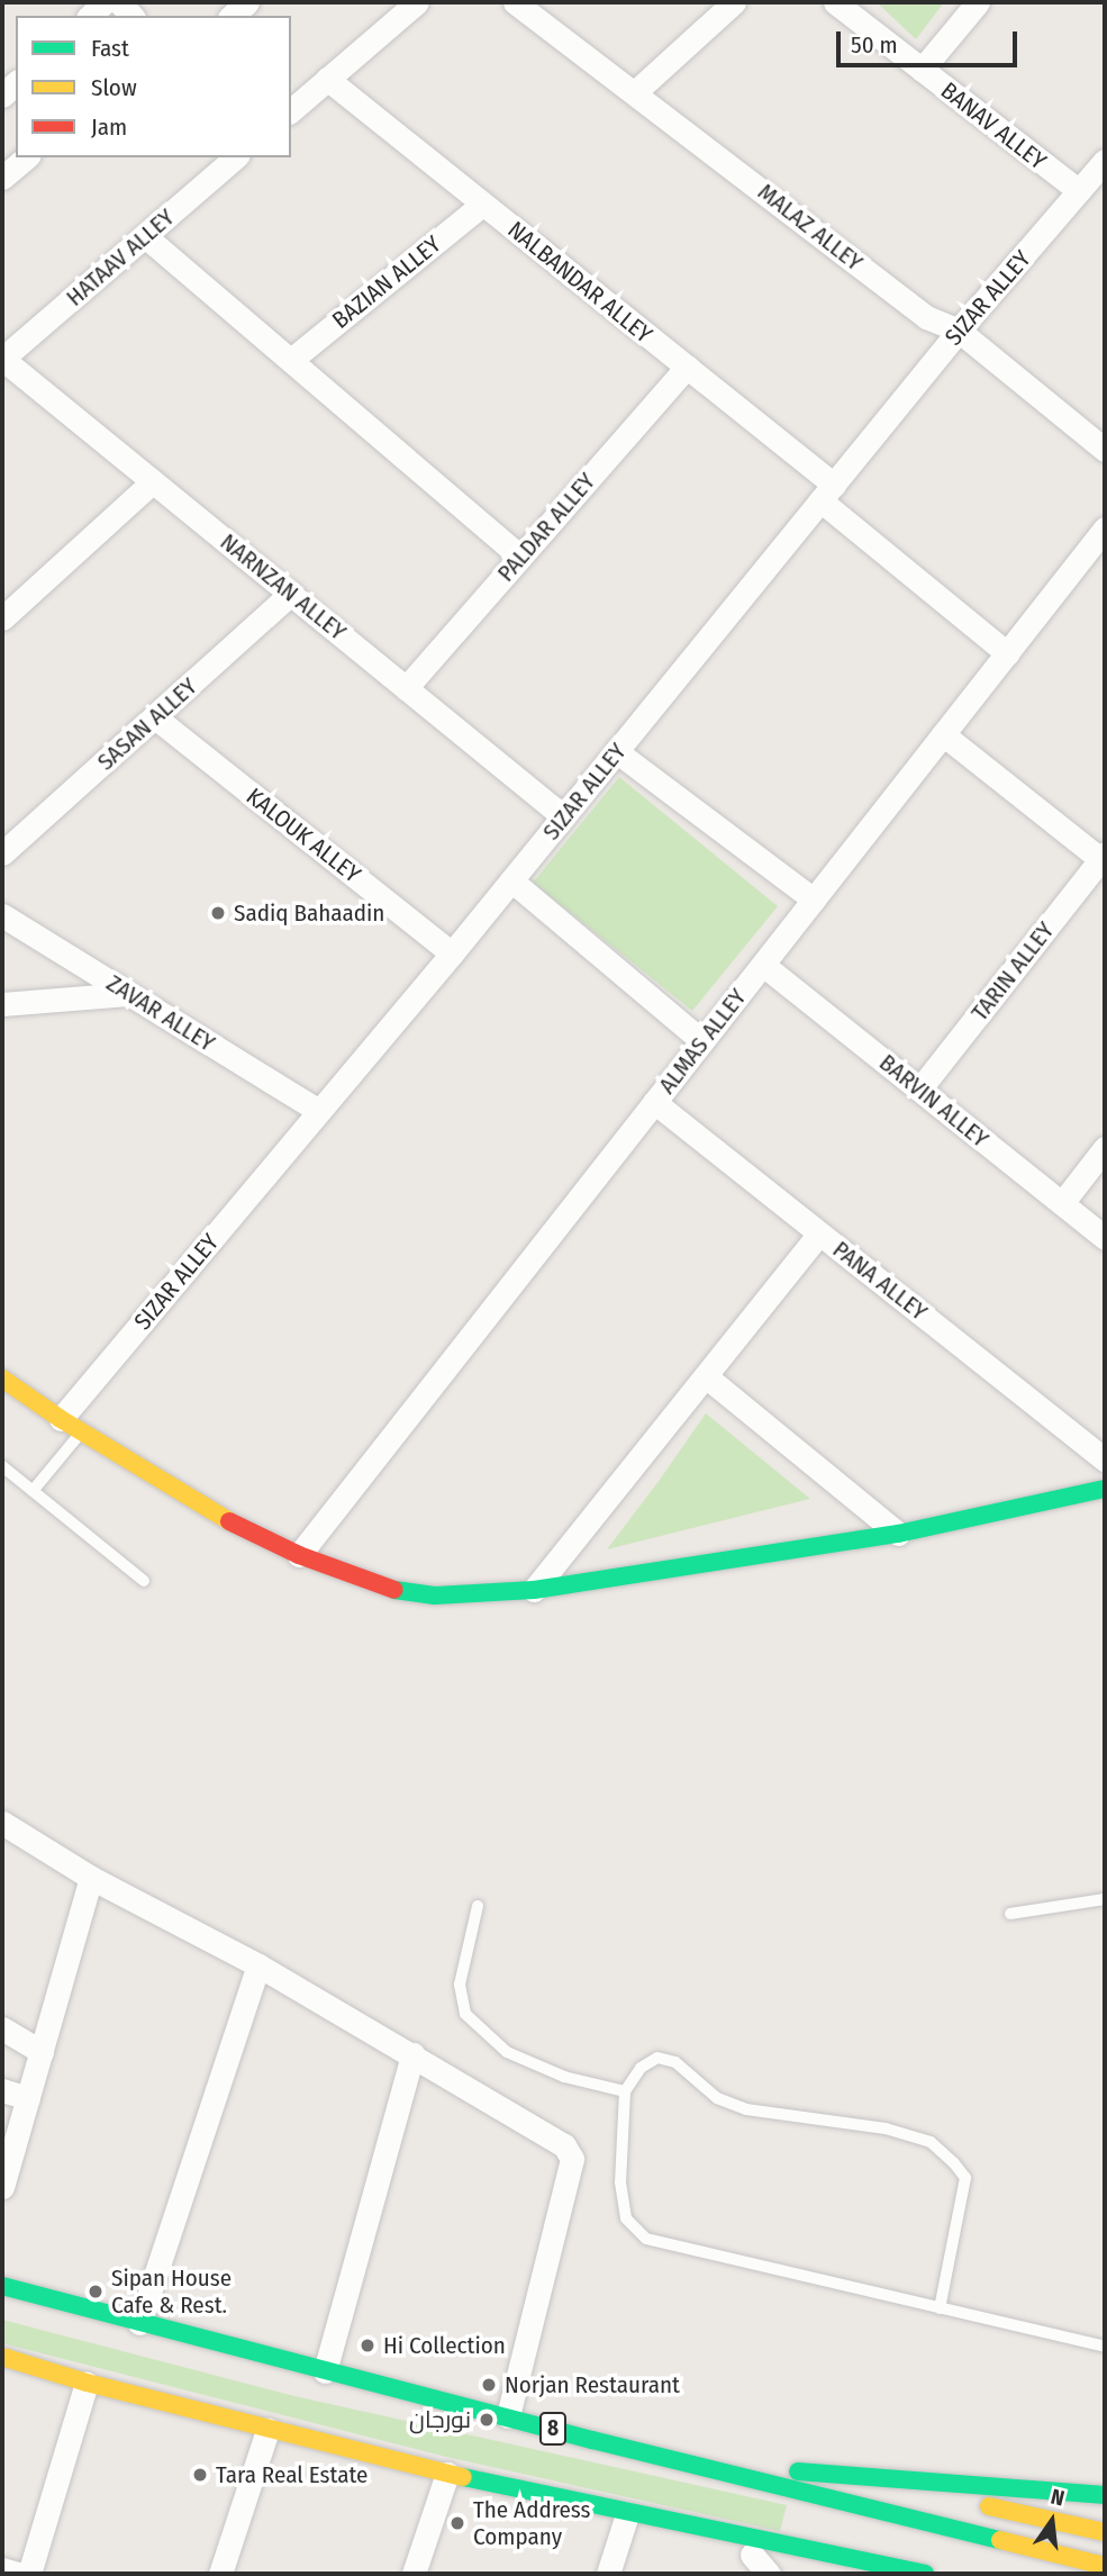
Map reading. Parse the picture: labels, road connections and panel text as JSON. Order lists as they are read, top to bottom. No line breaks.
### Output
{"streets":{"main road":["8"],"street":["BANAV ALLEY","MALAZ ALLEY","HATAAV ALLEY","BAZIAN ALLEY","NALBANDAR ALLEY","SIZAR ALLEY","PALDAR ALLEY","NARNZAN ALLEY","SASAN ALLEY","KALOUK ALLEY","TARIN ALLEY","ZAVAR ALLEY","ALMAS ALLEY","BARVIN ALLEY","PANA ALLEY"]},"crossings":[["BANAV ALLEY","SIZAR ALLEY"],["MALAZ ALLEY","SIZAR ALLEY"],["HATAAV ALLEY","NARNZAN ALLEY"],["BAZIAN ALLEY","NALBANDAR ALLEY"],["NALBANDAR ALLEY","SIZAR ALLEY"],["NALBANDAR ALLEY","PALDAR ALLEY"],["NALBANDAR ALLEY","ALMAS ALLEY"],["SIZAR ALLEY","NARNZAN ALLEY"],["SIZAR ALLEY","KALOUK ALLEY"],["SIZAR ALLEY","ZAVAR ALLEY"],["PALDAR ALLEY","NARNZAN ALLEY"],["NARNZAN ALLEY","SASAN ALLEY"],["SASAN ALLEY","KALOUK ALLEY"],["TARIN ALLEY","BARVIN ALLEY"],["ALMAS ALLEY","BARVIN ALLEY"],["ALMAS ALLEY","PANA ALLEY"]],"places":["Sadiq Bahaadin","Sipan House Cafe & Rest.","Hi Collection","Norjan Restaurant","نورجان","Tara Real Estate","The Address Company"],"legend":["Fast","Slow","Jam"],"scale_bar":"50 m","north":"top"}
